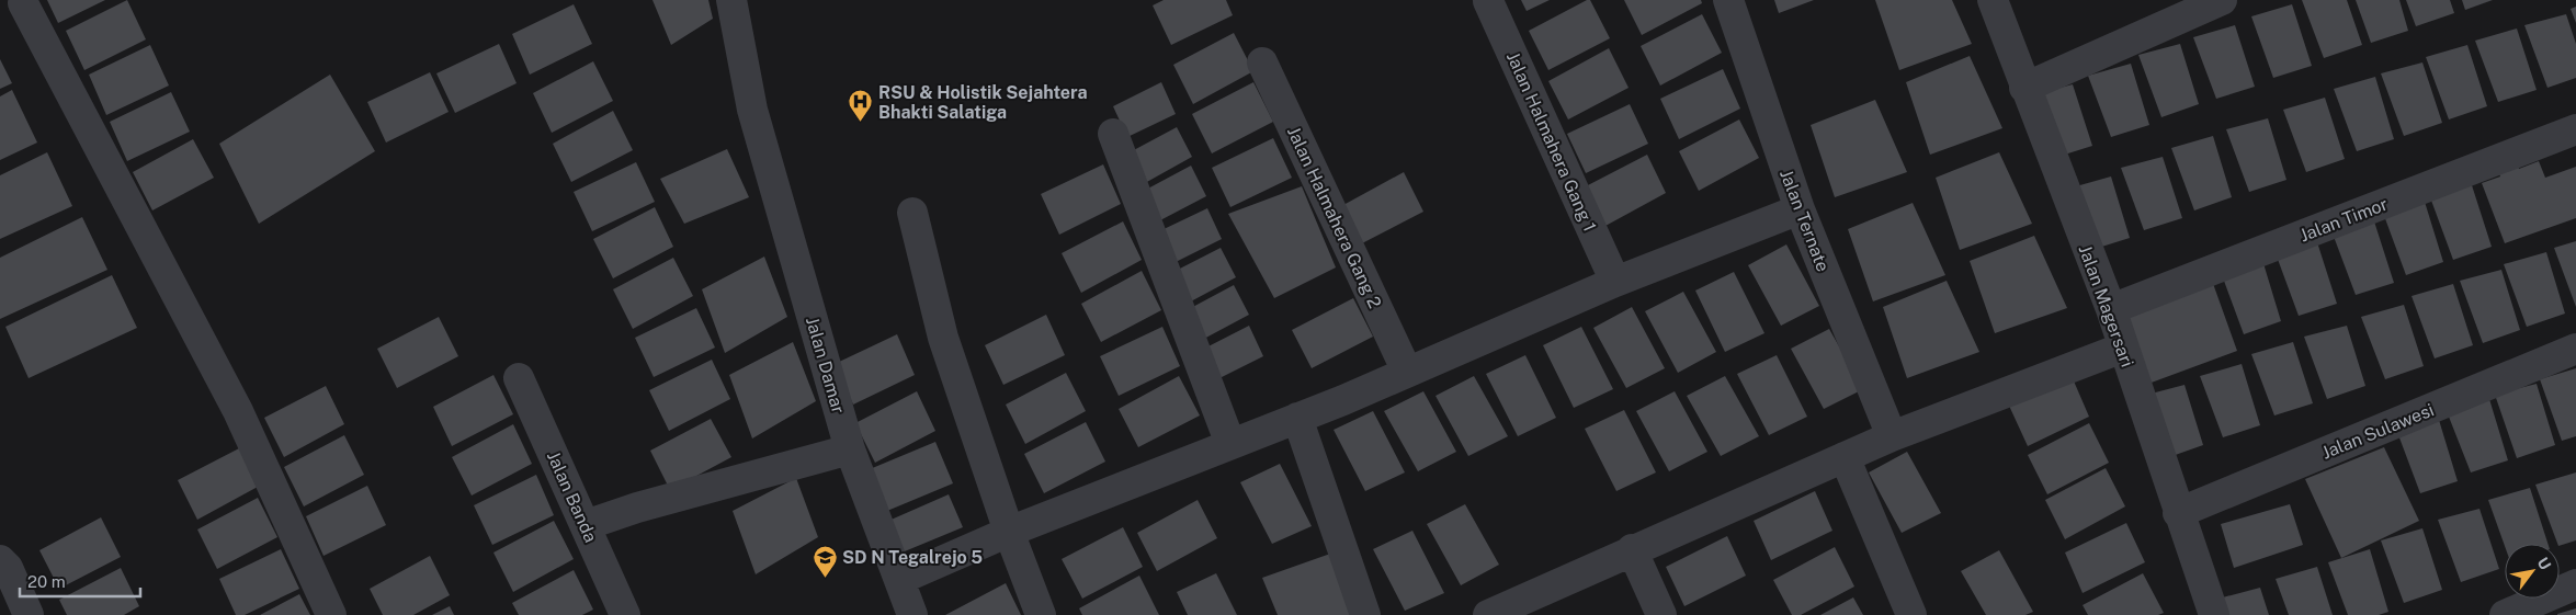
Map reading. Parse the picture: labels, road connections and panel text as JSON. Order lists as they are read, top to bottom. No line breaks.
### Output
{"streets":{"street":["Jalan Halmahera Gang 1","Jalan Halmahera Gang 2","Jalan Timor","Jalan Ternate","Jalan Magersari","Jalan Damar","Jalan Sulawesi","Jalan Banda"]},"crossings":[["Jalan Timor","Jalan Magersari"],["Jalan Magersari","Jalan Sulawesi"]],"places":{"hospital":["RSU & Holistik Sejahtera Bhakti Salatiga"],"school or university":["SD N Tegalrejo 5"]},"scale_bar":"20 m","north":"top right"}
